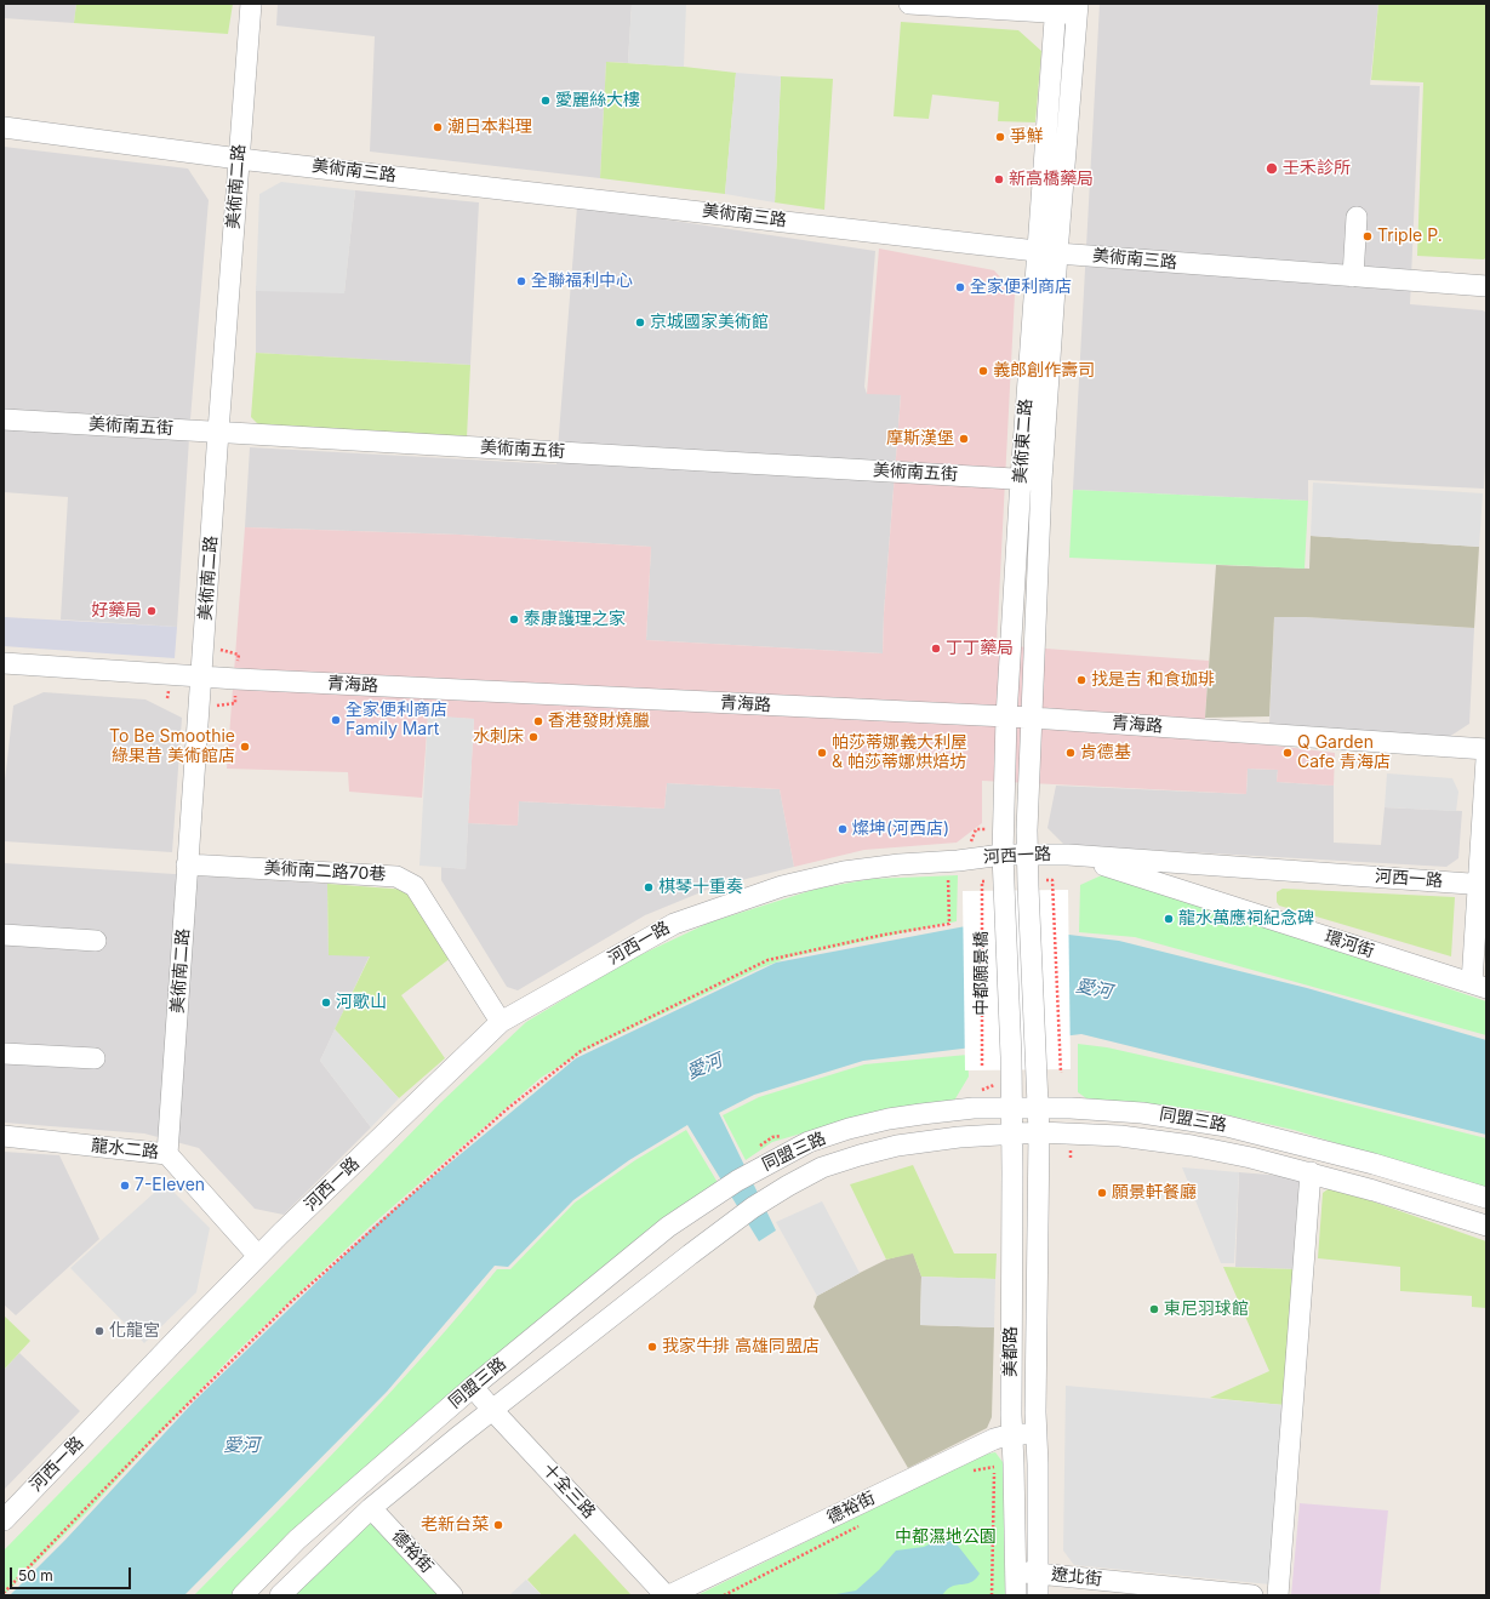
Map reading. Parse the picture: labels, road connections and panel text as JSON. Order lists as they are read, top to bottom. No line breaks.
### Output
{"streets":{"street":["美術南三路","美術南二路","美術南五街","美術東二路","青海路","河西一路","美術南二路70巷","環河街","中都願景橋","同盟三路","龍水二路","美都路","十全三路","德裕街","遼北街"]},"crossings":[["美術南三路","美術南二路"],["美術南三路","美術東二路"],["美術南二路","美術南五街"],["美術南二路","青海路"],["美術南二路","美術南二路70巷"],["美術南二路","龍水二路"],["美術南五街","美術東二路"],["美術東二路","青海路"],["美術東二路","河西一路"],["美術東二路","中都願景橋"],["美術東二路","同盟三路"],["美術東二路","美都路"],["河西一路","美術南二路70巷"],["河西一路","環河街"],["河西一路","龍水二路"],["中都願景橋","同盟三路"],["中都願景橋","美都路"],["同盟三路","美都路"],["同盟三路","十全三路"],["同盟三路","德裕街"],["美都路","德裕街"],["美都路","遼北街"]],"water":["愛河"],"parks":["中都濕地公園"],"places":["愛麗絲大樓","潮日本料理","爭鮮","壬禾診所","新高橋藥局","Triple P.","全聯福利中心","全家便利商店","京城國家美術館","義郎創作壽司","摩斯漢堡","好藥局","泰康護理之家","丁丁藥局","找是吉 和食珈琲","全家便利商店 Family Mart","香港發財燒臘","水刺床","To Be Smoothie 綠果昔 美術館店","帕莎蒂娜義大利屋 & 帕莎蒂娜烘焙坊","肯德基","Q Garden Cafe 青海店","燦坤(河西店)","棋琴十重奏","龍水萬應祠紀念碑","河歌山","7-Eleven","願景軒餐廳","東尼羽球館","化龍宮","我家牛排 高雄同盟店","老新台菜"],"scale_bar":"50 m"}
